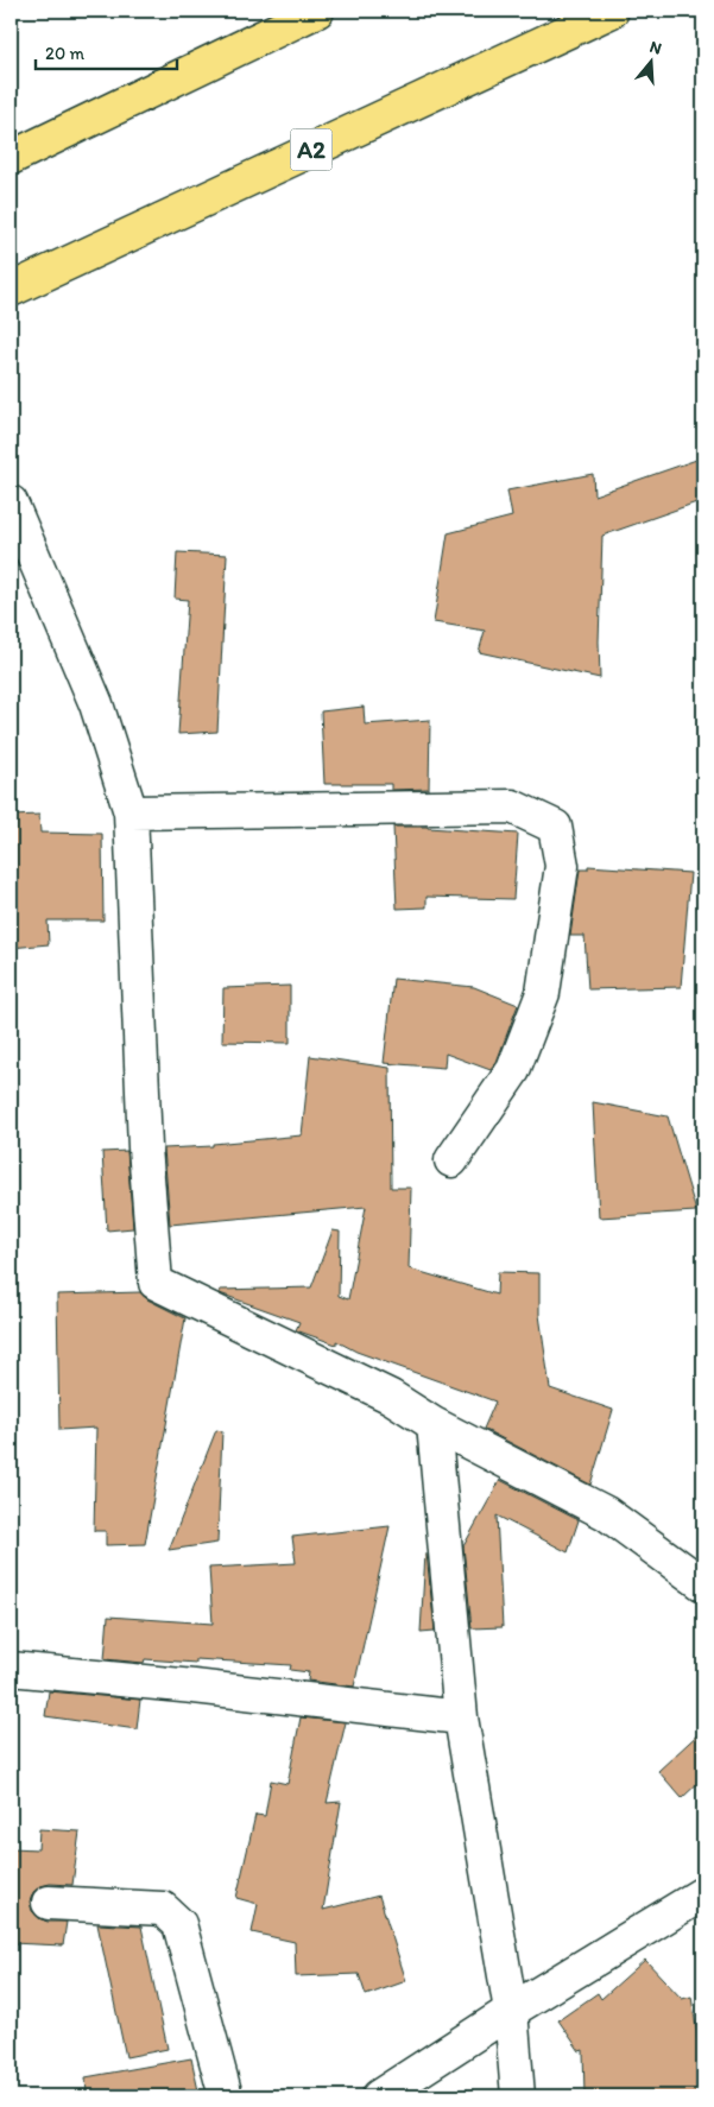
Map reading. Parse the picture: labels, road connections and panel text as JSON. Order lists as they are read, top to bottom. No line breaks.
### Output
{"streets":{"highway":["A2"]},"scale_bar":"20 m","north":"top"}
